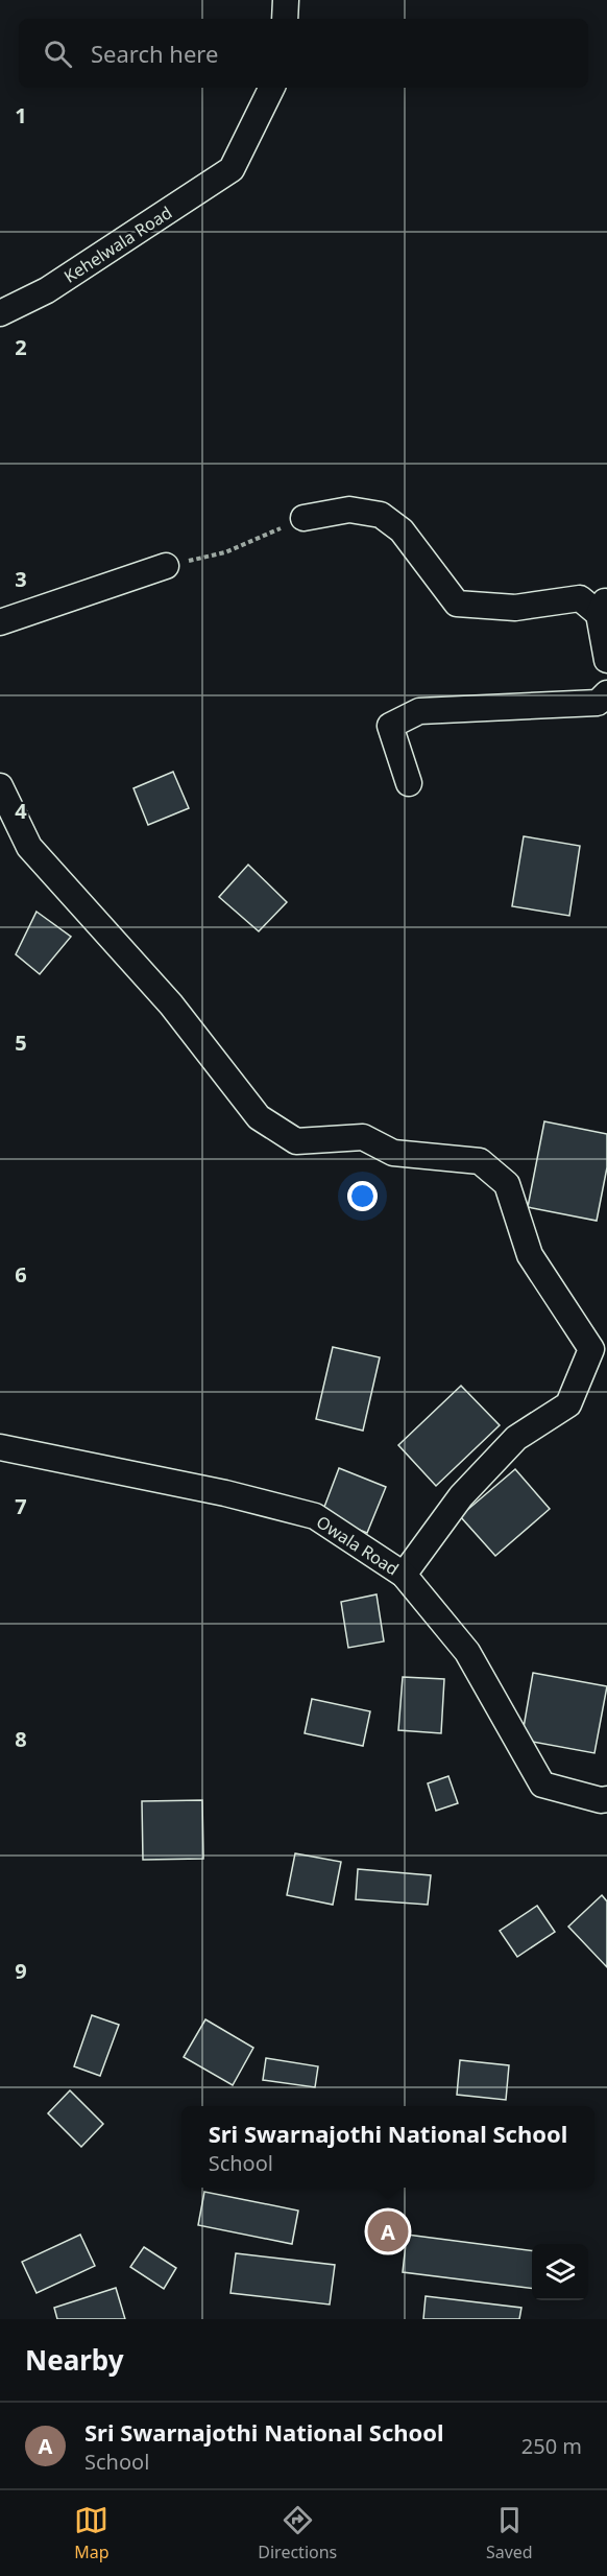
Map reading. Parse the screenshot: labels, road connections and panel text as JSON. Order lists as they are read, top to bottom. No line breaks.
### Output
{"streets":{"street":["Kehelwala Road","Owala Road"]},"page":{"search":"Search here","popup":["Sri Swarnajothi National School","School"],"pins":"A","heading":"Nearby","list":[{"mark":"A","name":"Sri Swarnajothi National School","note":"School","value":"250 m"}],"nav":["Map","Directions","Saved"]},"grid":{"rows":["1","2","3","4","5","6","7","8","9"]}}
